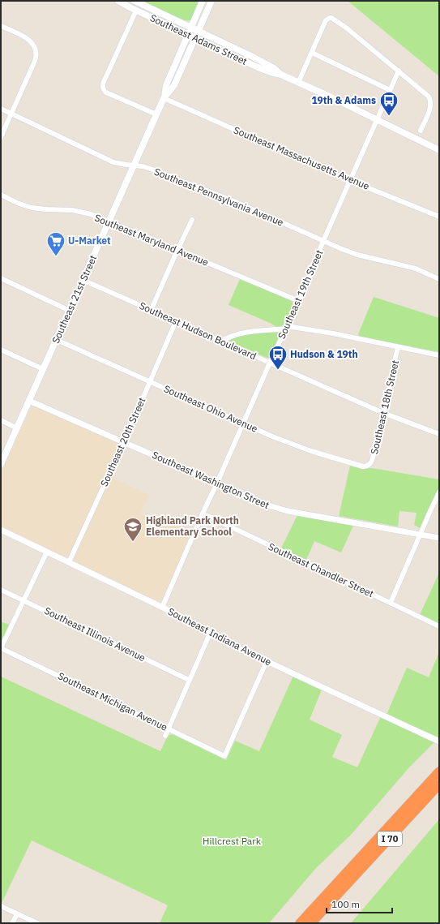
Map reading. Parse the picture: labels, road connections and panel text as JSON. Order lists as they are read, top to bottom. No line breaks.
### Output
{"streets":{"highway":["I 70"],"main road":["Southeast Adams Street","Southeast 21st Street"],"street":["Southeast Massachusetts Avenue","Southeast Pennsylvania Avenue","Southeast Maryland Avenue","Southeast 19th Street","Southeast Hudson Boulevard","Southeast 18th Street","Southeast Ohio Avenue","Southeast 20th Street","Southeast Washington Street","Southeast Chandler Street","Southeast Illinois Avenue","Southeast Indiana Avenue","Southeast Michigan Avenue"]},"crossings":[["Southeast Adams Street","Southeast 19th Street"],["Southeast Adams Street","Southeast 21st Street"],["Southeast Massachusetts Avenue","Southeast 19th Street"],["Southeast Massachusetts Avenue","Southeast 21st Street"],["Southeast Pennsylvania Avenue","Southeast 19th Street"],["Southeast Pennsylvania Avenue","Southeast 21st Street"],["Southeast Maryland Avenue","Southeast 19th Street"],["Southeast Maryland Avenue","Southeast 21st Street"],["Southeast 19th Street","Southeast Hudson Boulevard"],["Southeast 19th Street","Southeast Ohio Avenue"],["Southeast 19th Street","Southeast Washington Street"],["Southeast 19th Street","Southeast Chandler Street"],["Southeast 19th Street","Southeast Indiana Avenue"],["Southeast 21st Street","Southeast Hudson Boulevard"],["Southeast 21st Street","Southeast Ohio Avenue"],["Southeast 21st Street","Southeast Washington Street"],["Southeast Hudson Boulevard","Southeast 18th Street"],["Southeast Hudson Boulevard","Southeast 20th Street"],["Southeast 18th Street","Southeast Ohio Avenue"],["Southeast Ohio Avenue","Southeast 20th Street"],["Southeast 20th Street","Southeast Washington Street"],["Southeast 20th Street","Southeast Indiana Avenue"],["Southeast Indiana Avenue","Southeast Michigan Avenue"]],"parks":["Hillcrest Park"],"places":{"bus stop":["19th & Adams","Hudson & 19th"],"supermarket":["U-Market"],"school or university":["Highland Park North Elementary School"]},"scale_bar":"100 m"}
